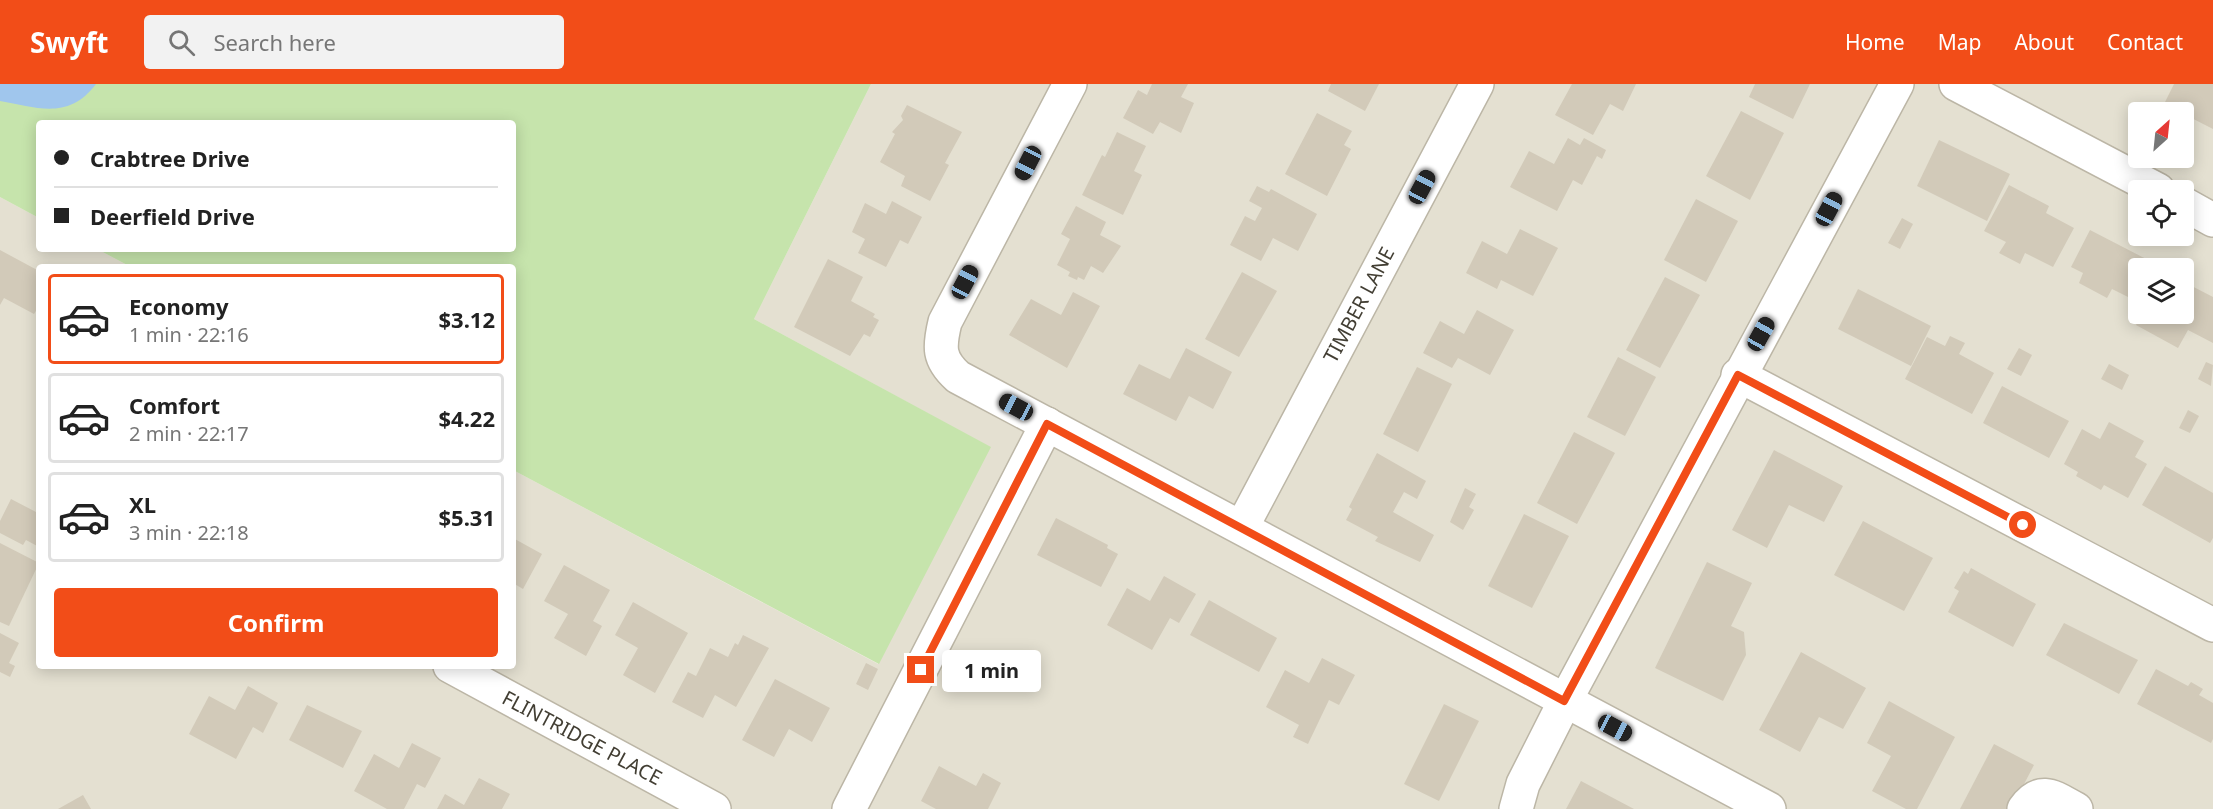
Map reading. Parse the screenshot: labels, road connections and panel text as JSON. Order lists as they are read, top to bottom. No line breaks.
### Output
{"streets":{"street":["TIMBER LANE","FLINTRIDGE PLACE"]},"north":"top right","page":{"header":"Swyft","search":"Search here","nav":["Home","Map","About","Contact"],"banner":["Crabtree Drive","Deerfield Drive"],"list":[{"name":"Economy","note":"1 min · 22:16","value":"$3.12"},{"name":"Comfort","note":"2 min · 22:17","value":"$4.22"},{"name":"XL","note":"3 min · 22:18","value":"$5.31"}],"buttons":"Confirm","bubble":"1 min"}}
